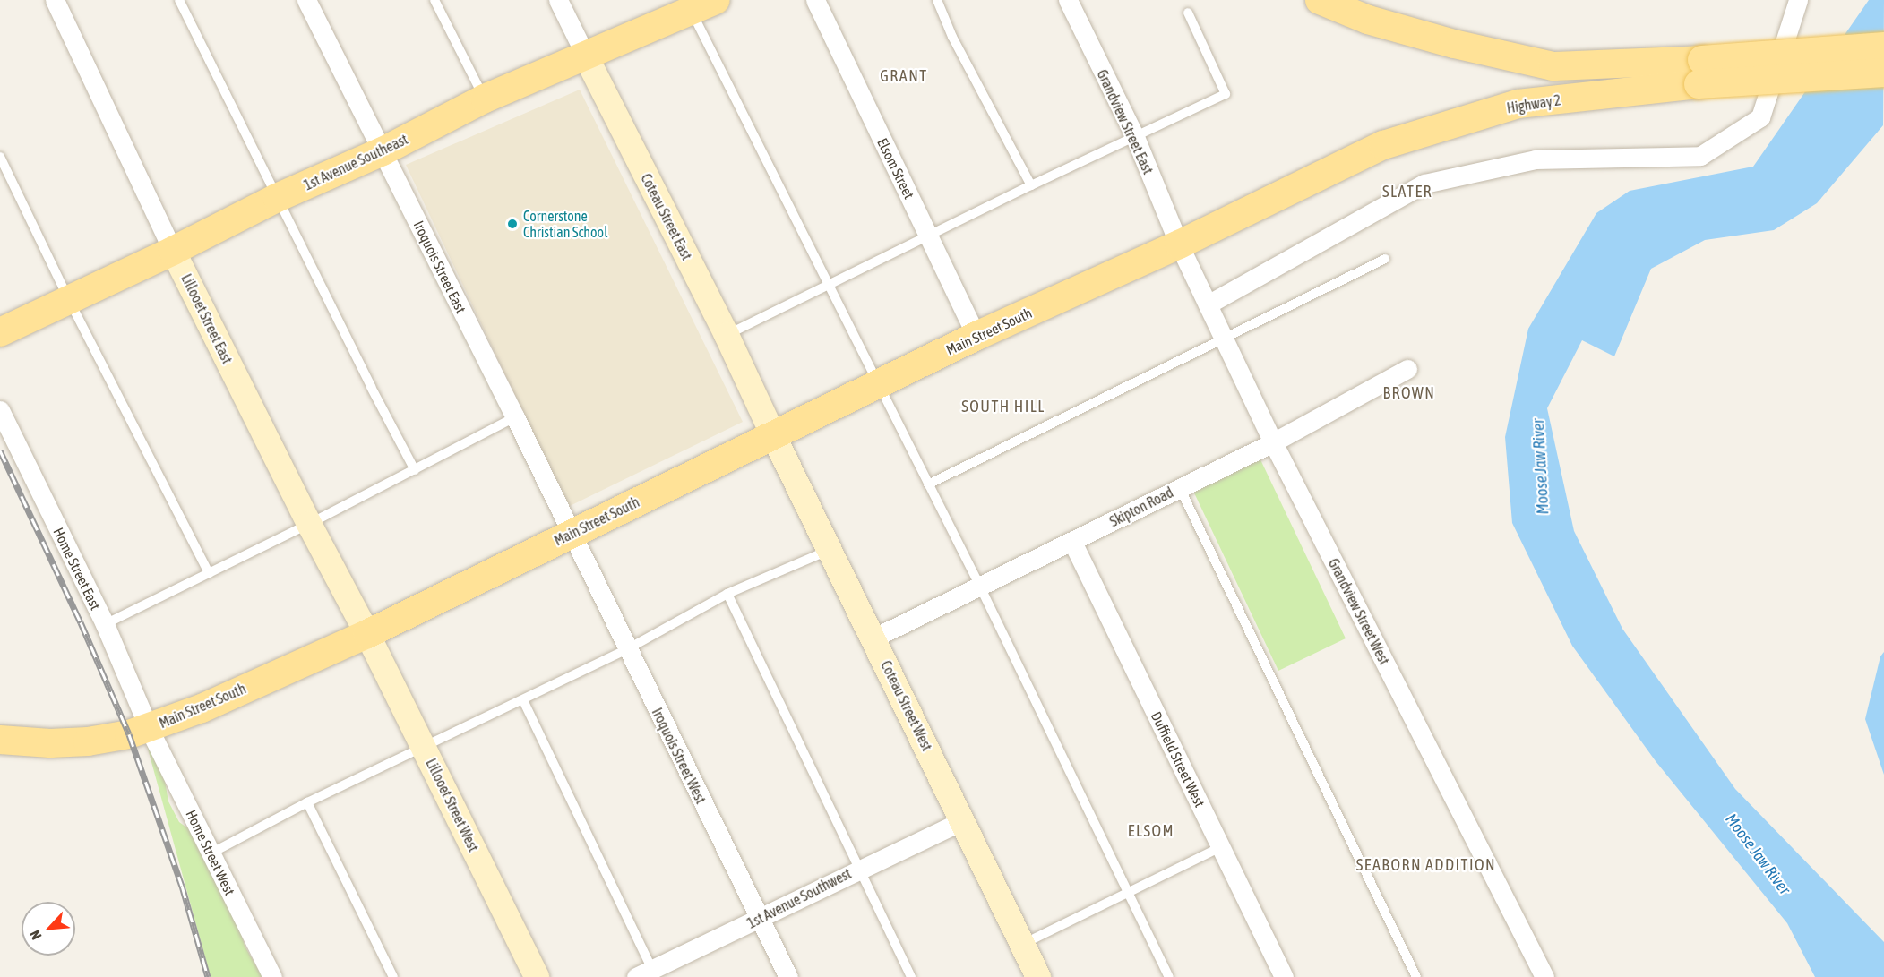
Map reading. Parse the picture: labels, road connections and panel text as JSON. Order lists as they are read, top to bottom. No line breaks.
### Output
{"streets":{"main road":["Highway 2","1st Avenue Southeast","Main Street South"],"street":["Grandview Street East","Elsom Street","Coteau Street East","Iroquois Street East","Lillooet Street East","Skipton Road","Home Street East","Grandview Street West","Coteau Street West","Iroquois Street West","Duffield Street West","Lillooet Street West","Home Street West","1st Avenue Southwest"]},"crossings":[["Highway 2","Grandview Street East"],["Highway 2","Main Street South"],["Highway 2","Grandview Street West"],["Grandview Street East","Main Street South"],["Grandview Street East","Grandview Street West"],["1st Avenue Southeast","Coteau Street East"],["1st Avenue Southeast","Iroquois Street East"],["1st Avenue Southeast","Lillooet Street East"],["Elsom Street","Main Street South"],["Coteau Street East","Main Street South"],["Coteau Street East","Coteau Street West"],["Iroquois Street East","Main Street South"],["Iroquois Street East","Iroquois Street West"],["Lillooet Street East","Main Street South"],["Lillooet Street East","Lillooet Street West"],["Main Street South","Home Street East"],["Main Street South","Grandview Street West"],["Main Street South","Coteau Street West"],["Main Street South","Iroquois Street West"],["Main Street South","Lillooet Street West"],["Main Street South","Home Street West"],["Skipton Road","Grandview Street West"],["Skipton Road","Coteau Street West"],["Skipton Road","Duffield Street West"],["Home Street East","Home Street West"],["Coteau Street West","1st Avenue Southwest"],["Iroquois Street West","1st Avenue Southwest"]],"districts":["GRANT","SLATER","BROWN","SOUTH HILL","ELSOM","SEABORN ADDITION"],"water":["Moose Jaw River"],"places":["Cornerstone Christian School"],"north":"bottom left"}
